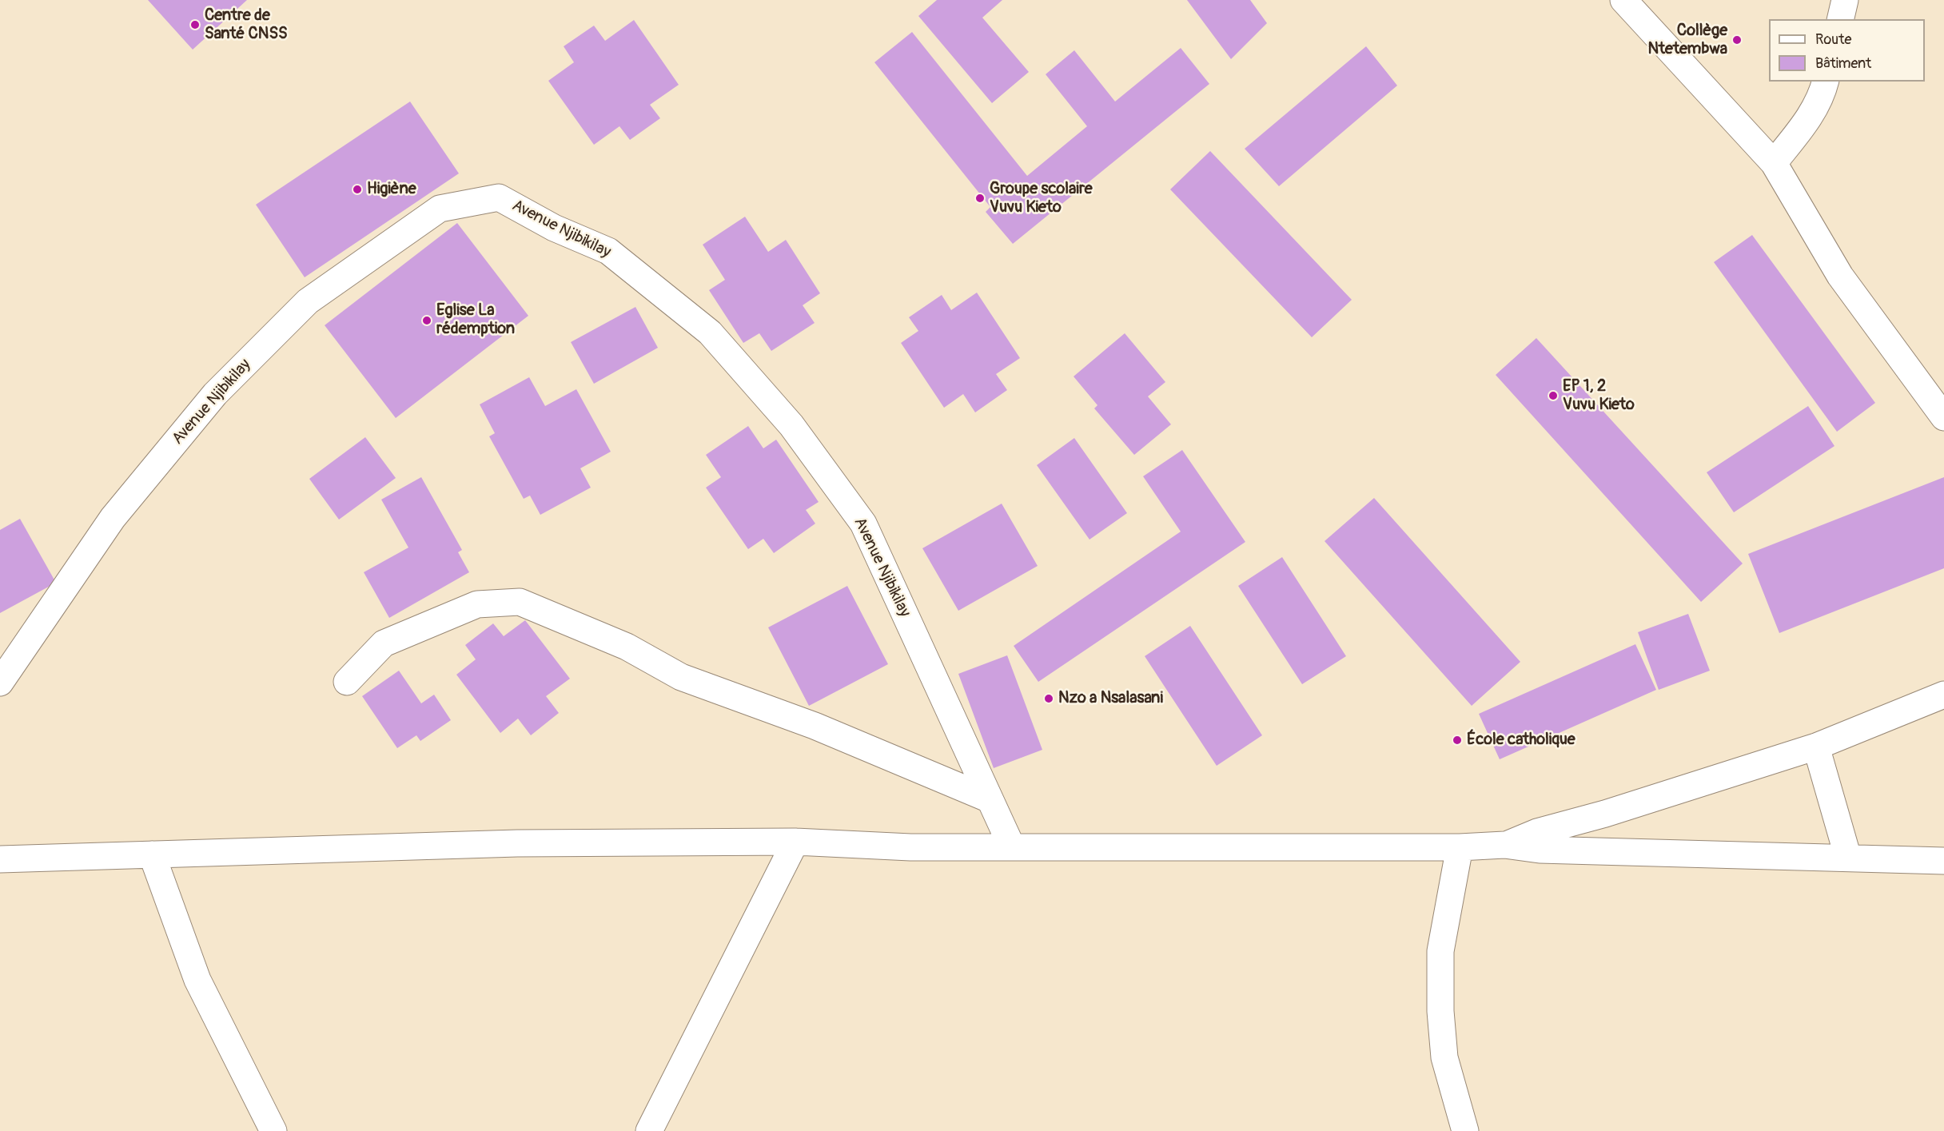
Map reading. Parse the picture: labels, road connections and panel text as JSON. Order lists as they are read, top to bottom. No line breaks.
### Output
{"streets":{"street":["Avenue Njibikilay"]},"places":["Centre de Santé CNSS","Collège Ntetembwa","Higiène","Groupe scolaire Vuvu Kieto","Eglise La rédemption","EP 1, 2 Vuvu Kieto","Nzo a Nsalasani","École catholique"],"legend":["Route","Bâtiment"]}
